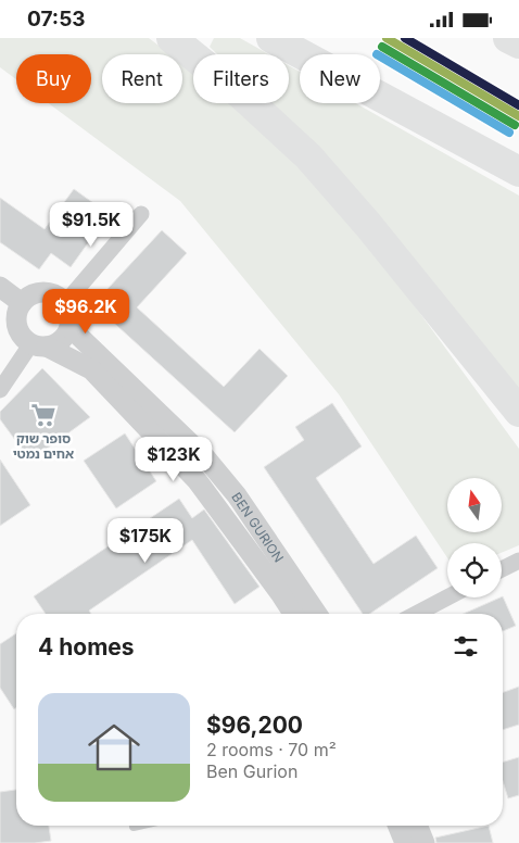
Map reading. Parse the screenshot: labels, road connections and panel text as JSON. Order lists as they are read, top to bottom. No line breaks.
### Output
{"streets":{"street":["BEN GURION"]},"places":{"supermarket":["סופר שוק אחים נמטי"]},"lines":["rail line 2"],"north":"top","page":{"status":"07:53","chip":["Buy","Rent","Filters","New"],"price":["$91.5K","$96.2K","$123K","$175K"],"heading":"4 homes","list":[{"name":"$96,200","note":"2 rooms · 70 m² · Ben Gurion"}]}}
